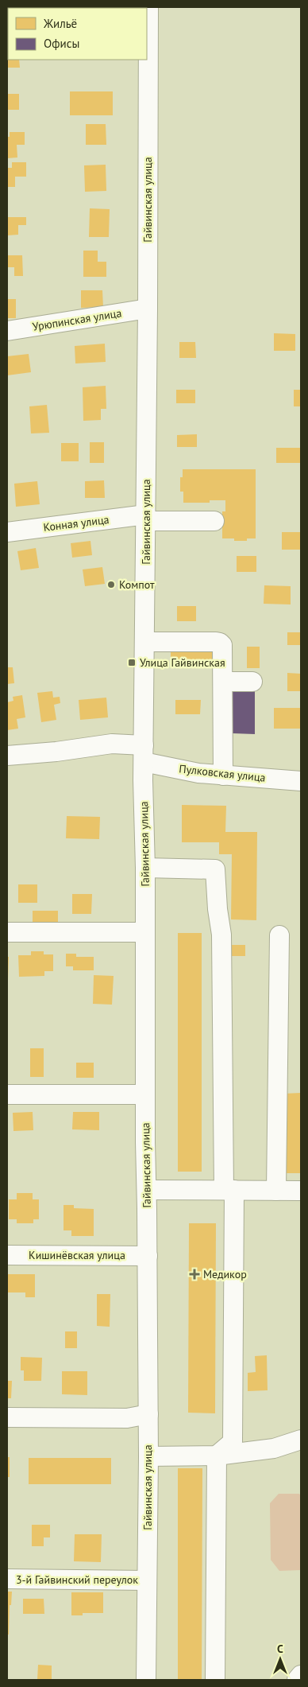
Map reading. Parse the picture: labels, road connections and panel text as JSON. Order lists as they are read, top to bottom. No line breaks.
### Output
{"streets":{"street":["Гайвинская улица","Урюпинская улица","Конная улица","Пулковская улица","Кишинёвская улица","3-й Гайвинский переулок"]},"crossings":[["Гайвинская улица","Урюпинская улица"],["Гайвинская улица","Конная улица"],["Гайвинская улица","Пулковская улица"],["Гайвинская улица","Кишинёвская улица"],["Гайвинская улица","3-й Гайвинский переулок"]],"places":{"other":["Компот"],"transit":["Улица Гайвинская"],"health":["Медикор"]},"legend":["Жильё","Офисы"],"north":"top"}
